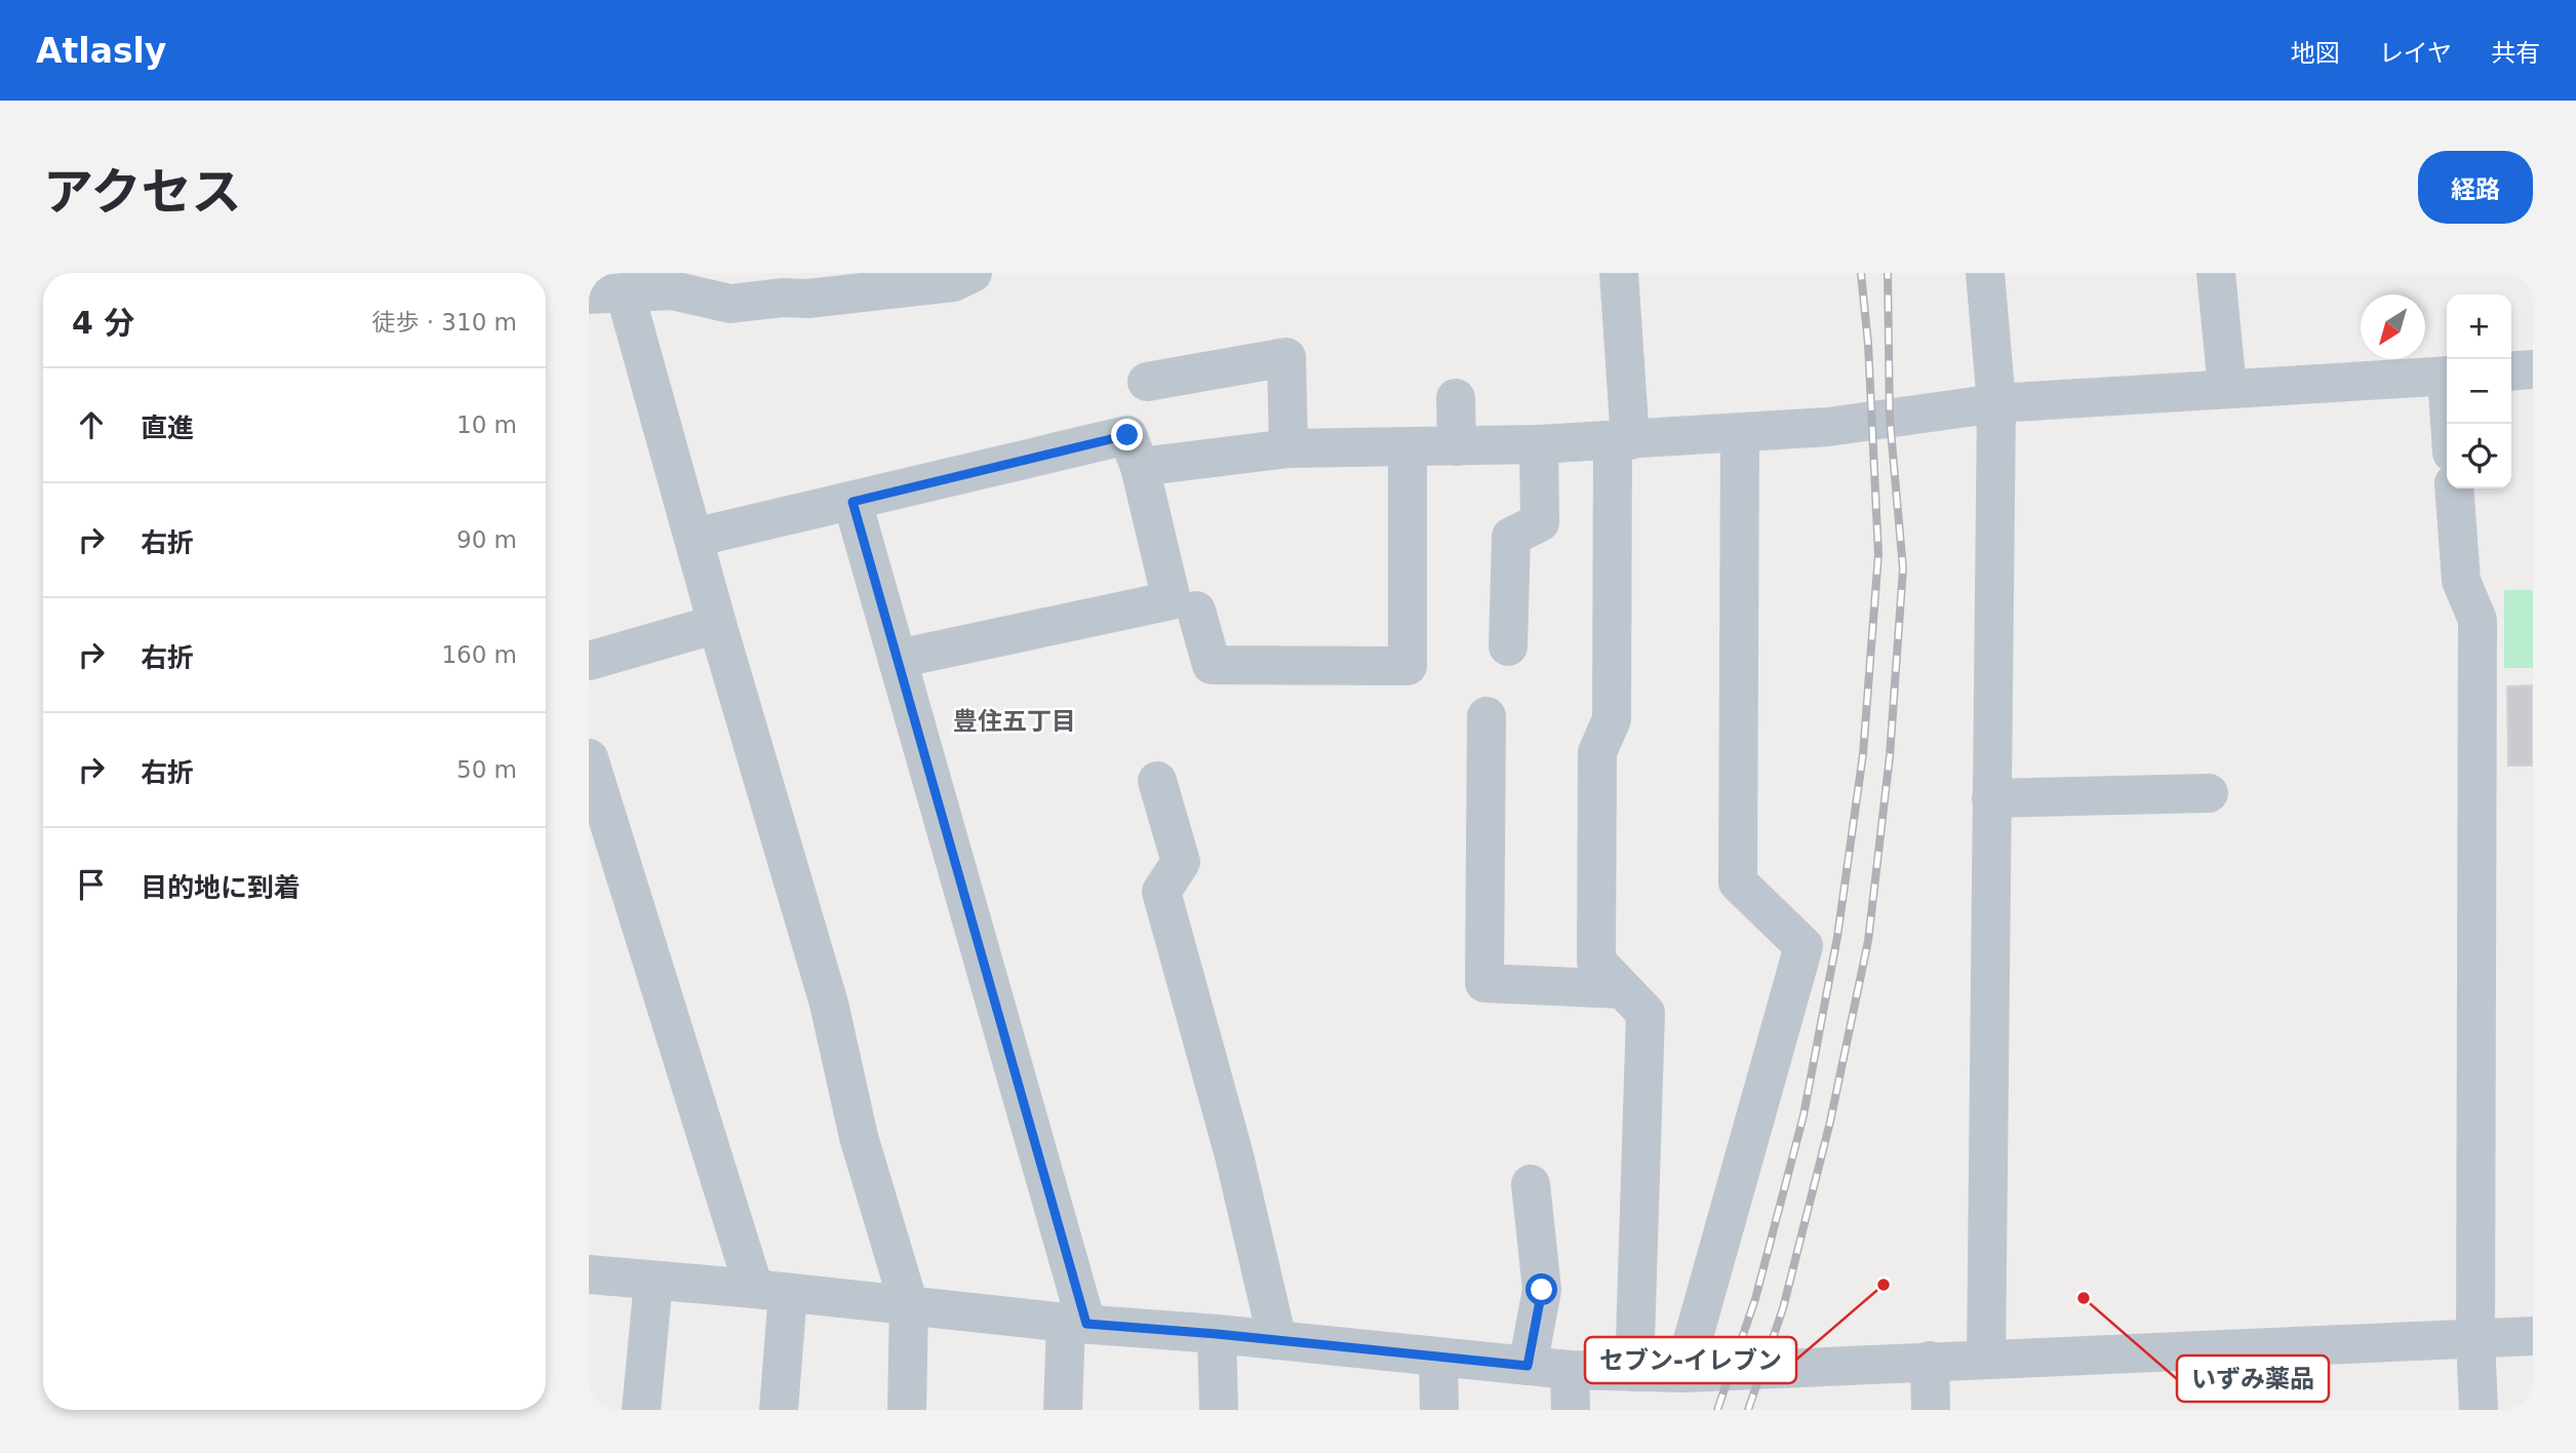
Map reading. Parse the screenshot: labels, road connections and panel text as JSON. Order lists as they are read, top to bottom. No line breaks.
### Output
{"districts":["豊住五丁目"],"places":["セブン-イレブン","いずみ薬品"],"north":"bottom left","page":{"header":"Atlasly","nav":["地図","レイヤ","共有"],"title":"アクセス","buttons":"経路","heading":["4 分","徒歩 · 310 m"],"map_buttons":["+","−"],"list":[["直進","10 m"],["右折","90 m"],["右折","160 m"],["右折","50 m"],"目的地に到着"]}}
